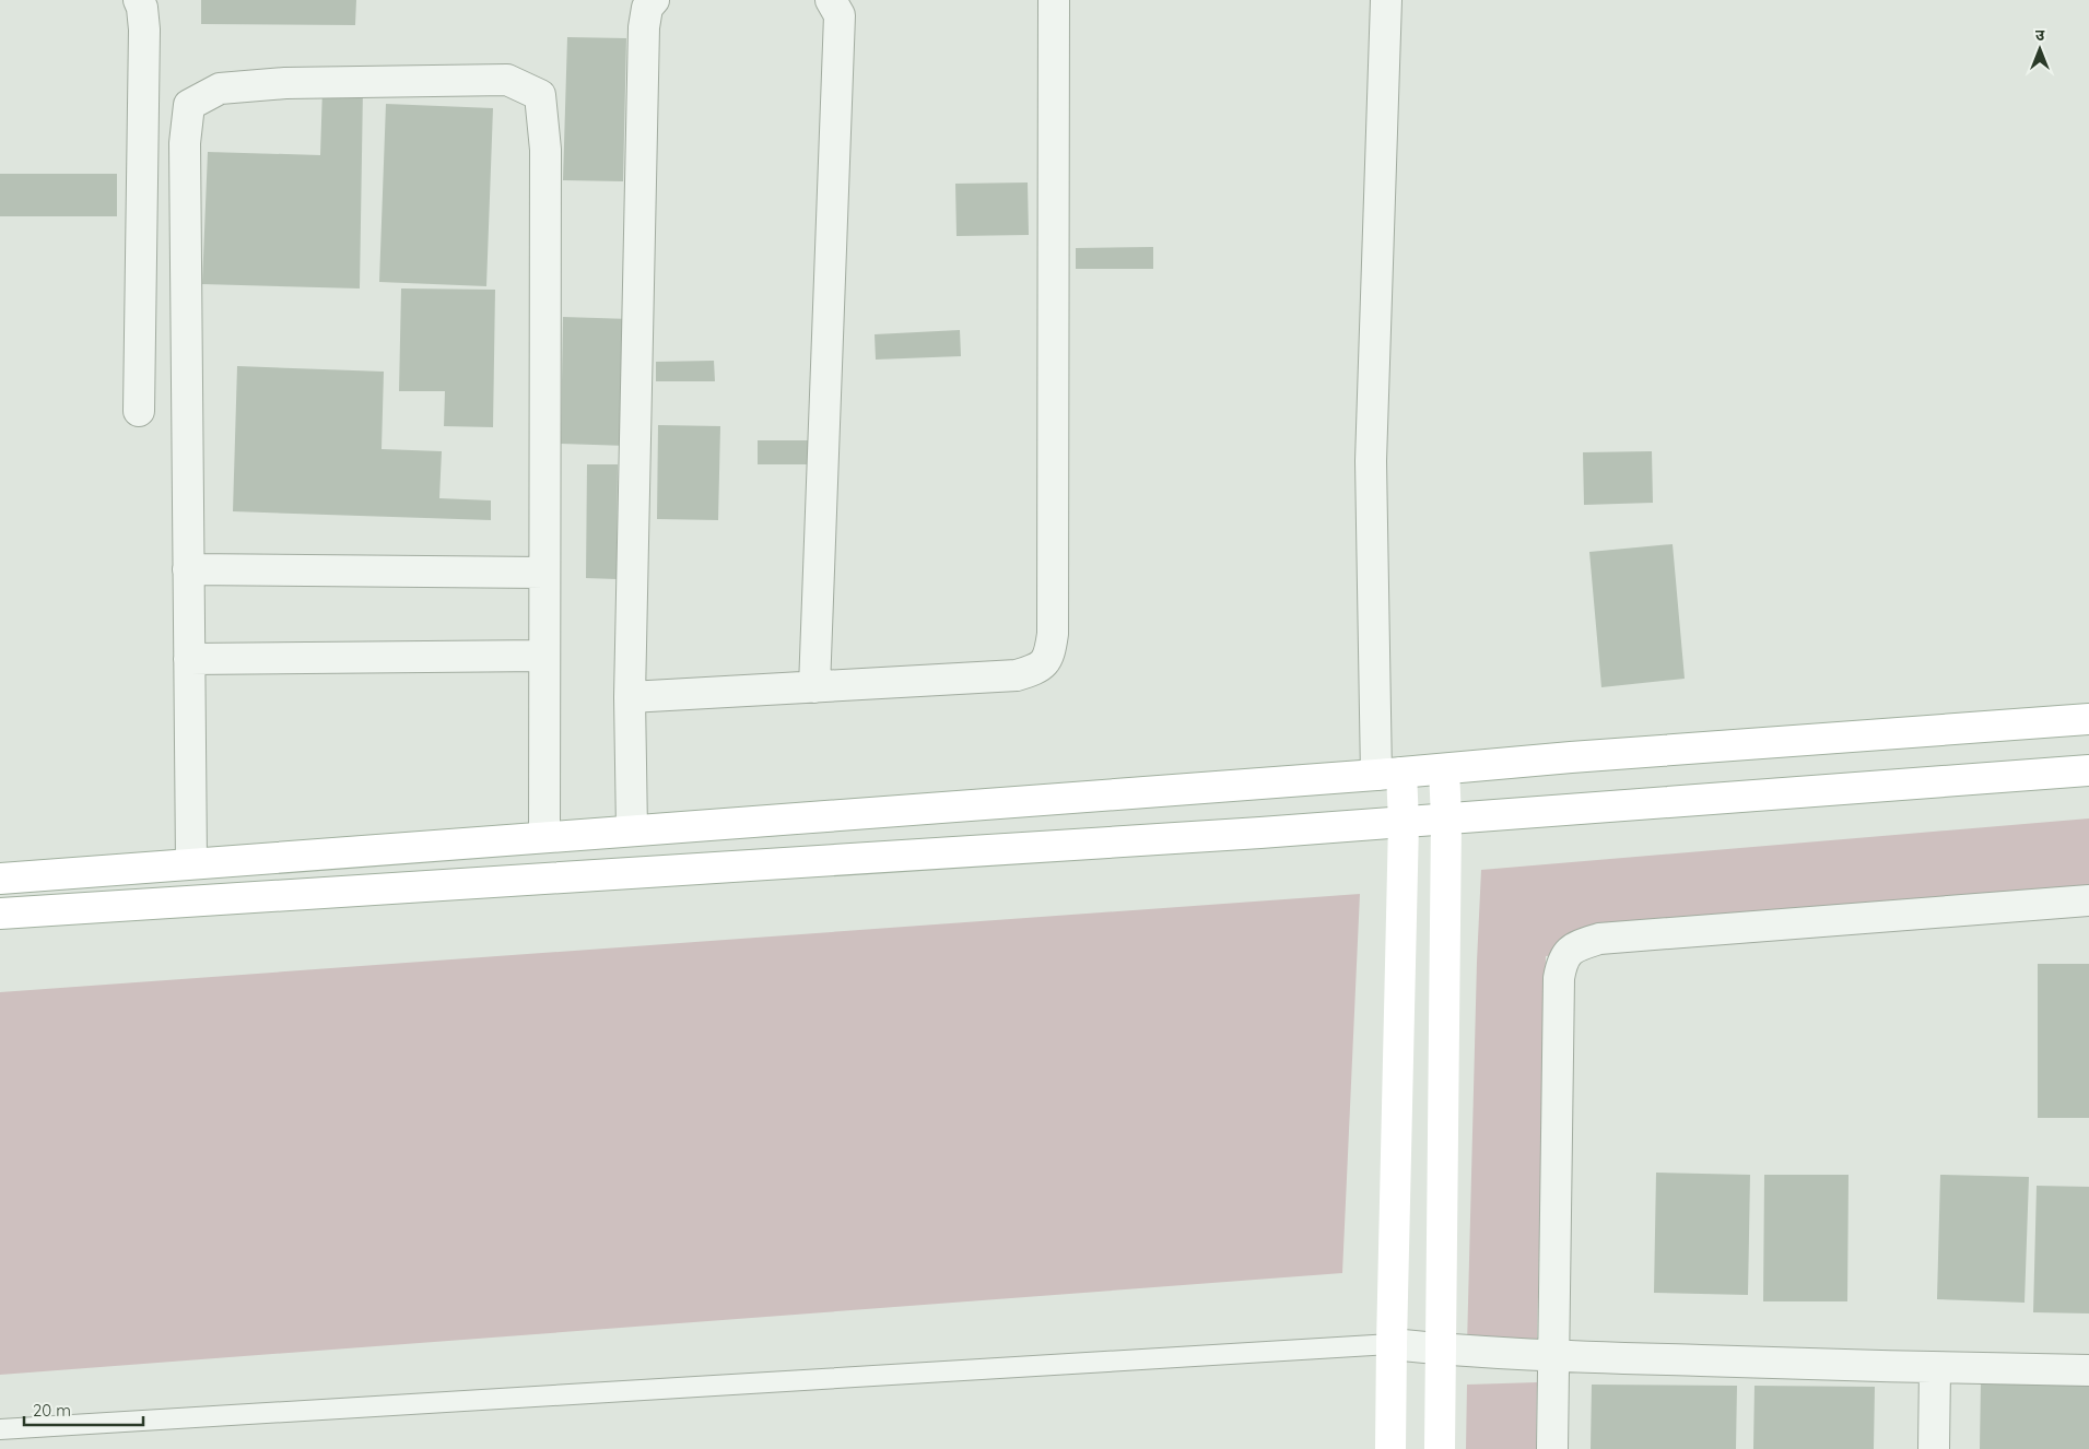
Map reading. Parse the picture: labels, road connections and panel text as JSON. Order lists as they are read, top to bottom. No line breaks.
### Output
{"scale_bar":"20 m","north":"top"}
